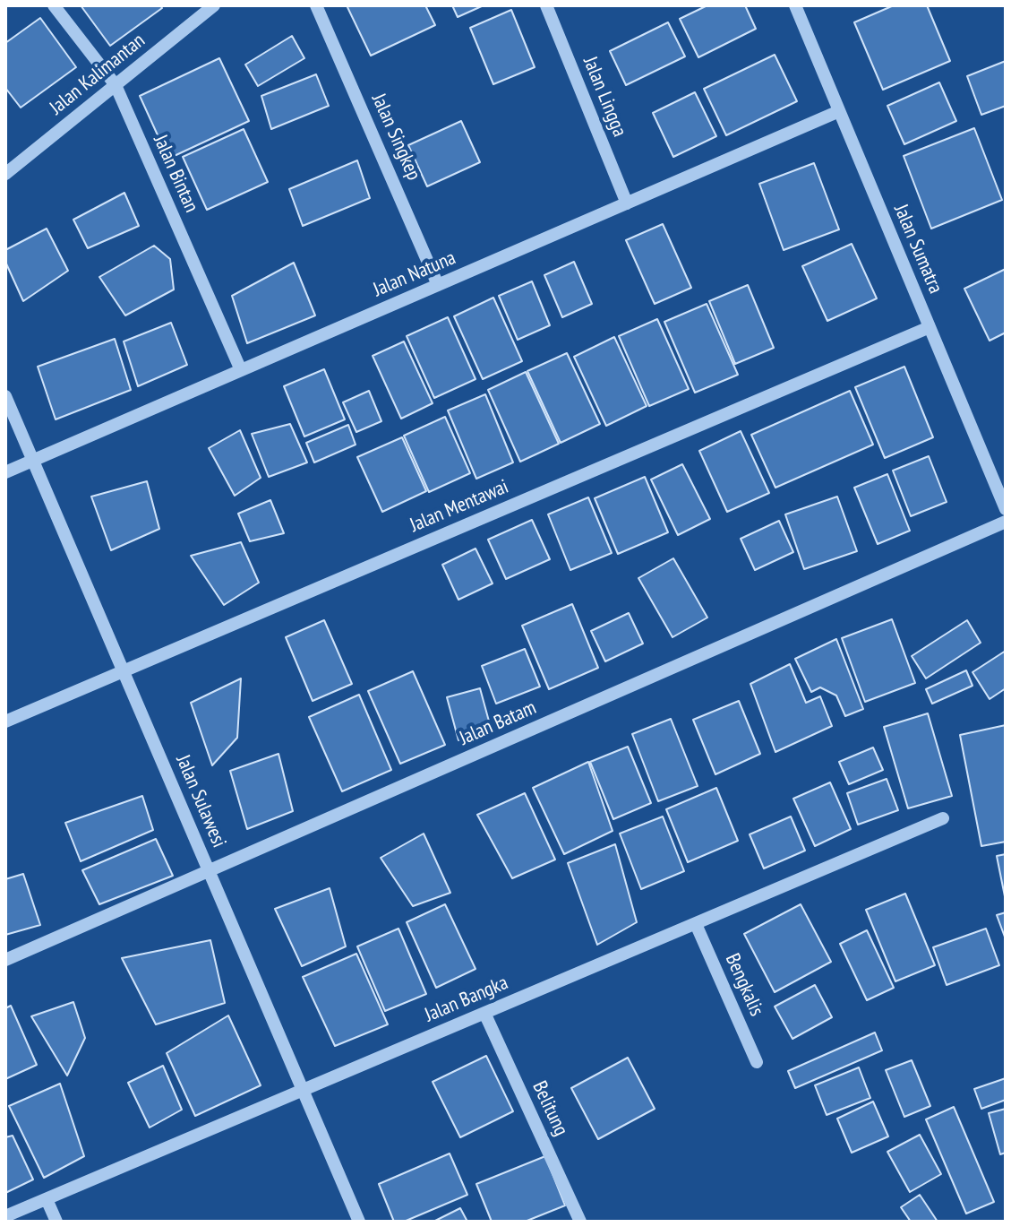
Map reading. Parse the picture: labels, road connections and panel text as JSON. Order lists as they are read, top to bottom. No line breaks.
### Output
{"streets":{"street":["Jalan Kalimantan","Jalan Lingga","Jalan Singkep","Jalan Bintan","Jalan Sumatra","Jalan Natuna","Jalan Mentawai","Jalan Batam","Jalan Sulawesi","Bengkalis","Jalan Bangka","Belitung"]},"crossings":[["Jalan Kalimantan","Jalan Bintan"],["Jalan Lingga","Jalan Natuna"],["Jalan Singkep","Jalan Natuna"],["Jalan Bintan","Jalan Natuna"],["Jalan Sumatra","Jalan Natuna"],["Jalan Sumatra","Jalan Mentawai"],["Jalan Natuna","Jalan Sulawesi"],["Jalan Mentawai","Jalan Sulawesi"],["Jalan Batam","Jalan Sulawesi"],["Jalan Sulawesi","Jalan Bangka"],["Bengkalis","Jalan Bangka"],["Jalan Bangka","Belitung"]]}
